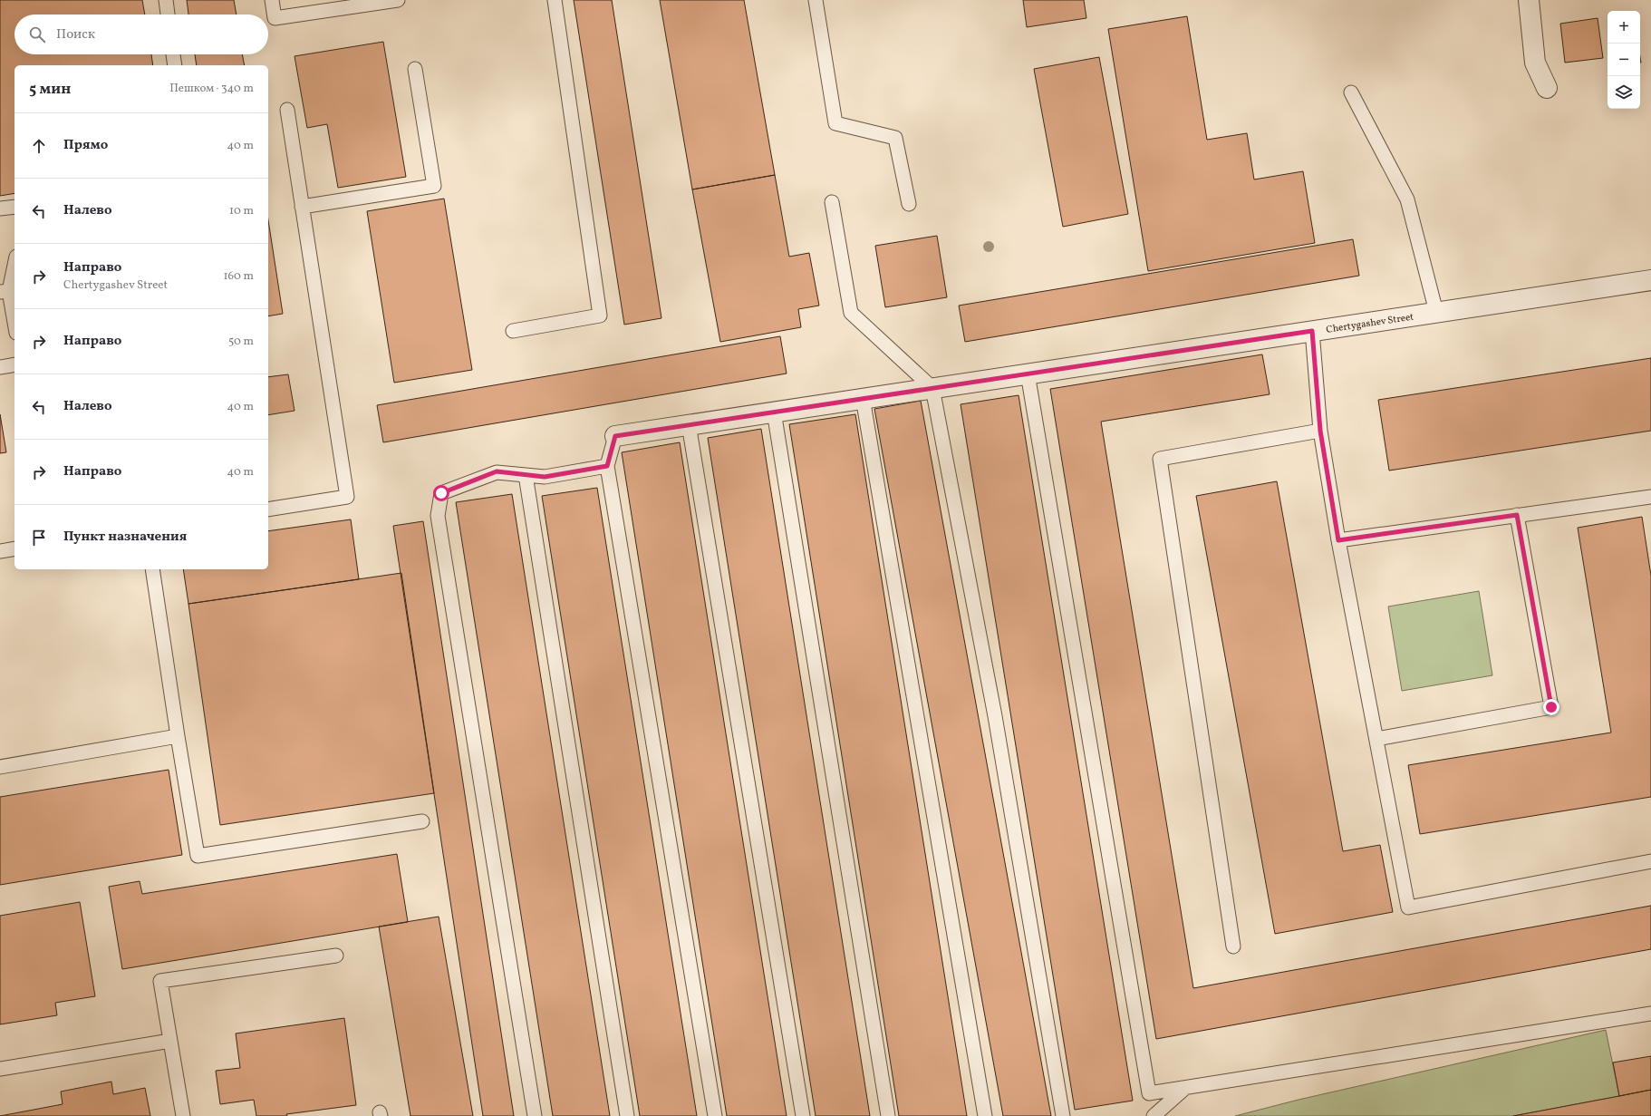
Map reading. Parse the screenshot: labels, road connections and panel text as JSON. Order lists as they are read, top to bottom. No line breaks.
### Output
{"streets":{"street":["Chertygashev Street"]},"page":{"map_buttons":["+","−"],"search":"Поиск","heading":["5 мин","Пешком · 340 m"],"list":[["Прямо","40 m"],["Налево","10 m"],["Направо","Chertygashev Street","160 m"],["Направо","50 m"],["Налево","40 m"],["Направо","40 m"],"Пункт назначения"]}}
